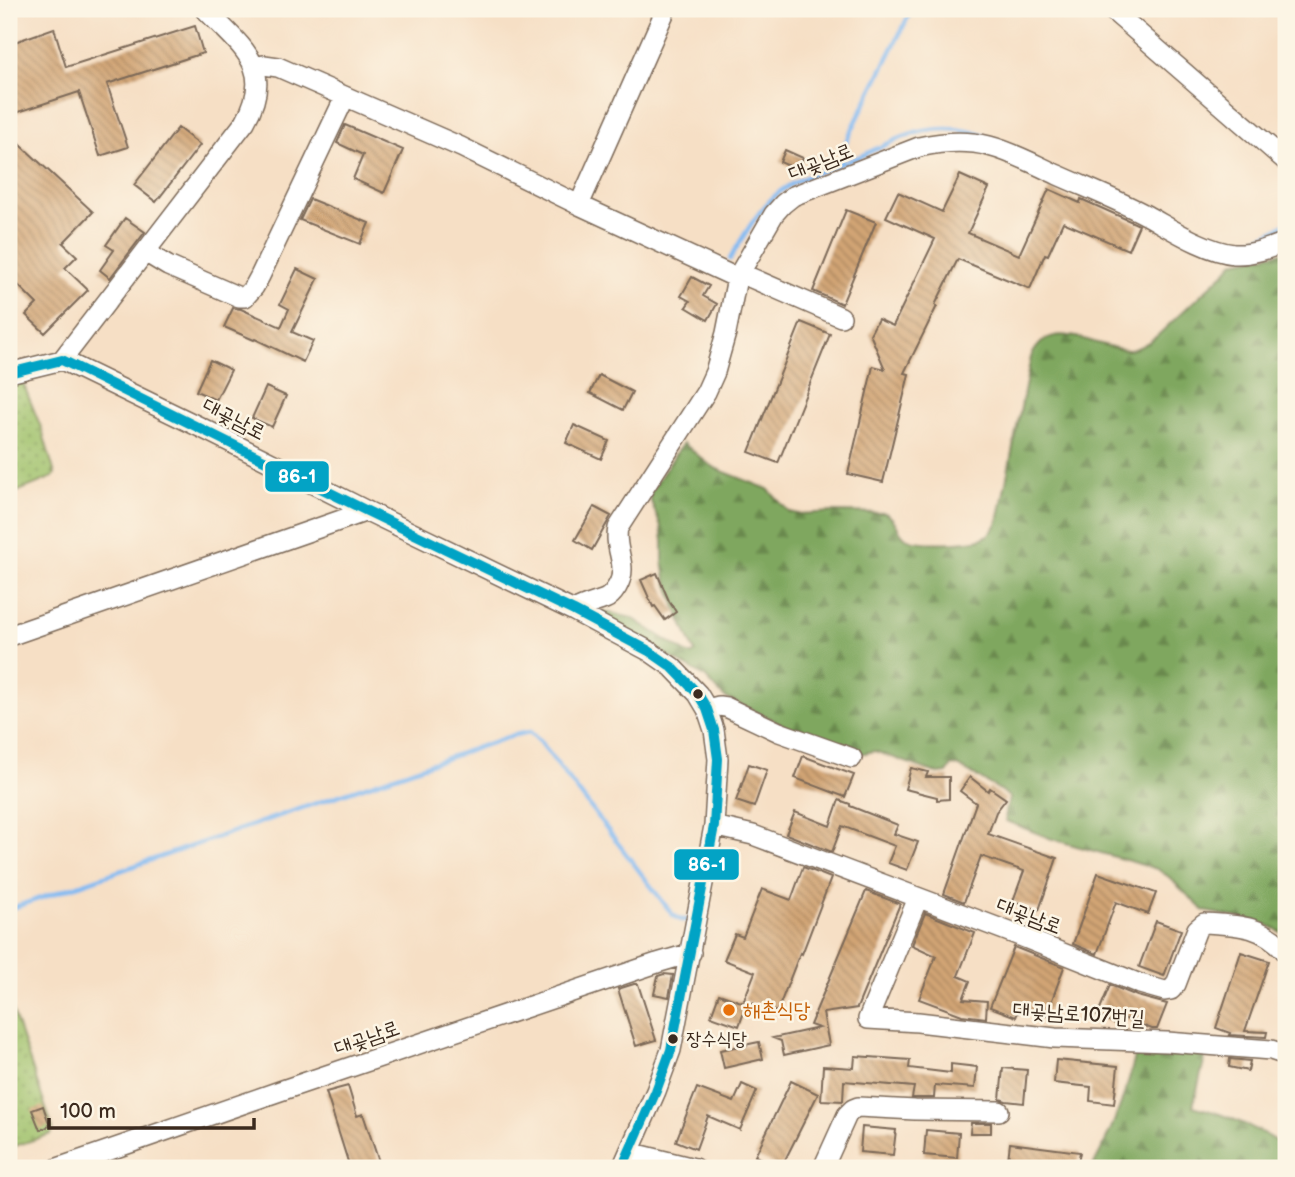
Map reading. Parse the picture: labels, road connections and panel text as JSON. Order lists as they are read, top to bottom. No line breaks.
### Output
{"streets":{"street":["대곶남로","대곶남로107번길"]},"crossings":[["대곶남로","대곶남로107번길"]],"places":["해촌식당","장수식당"],"lines":["transit line 86-1"],"scale_bar":"100 m"}
